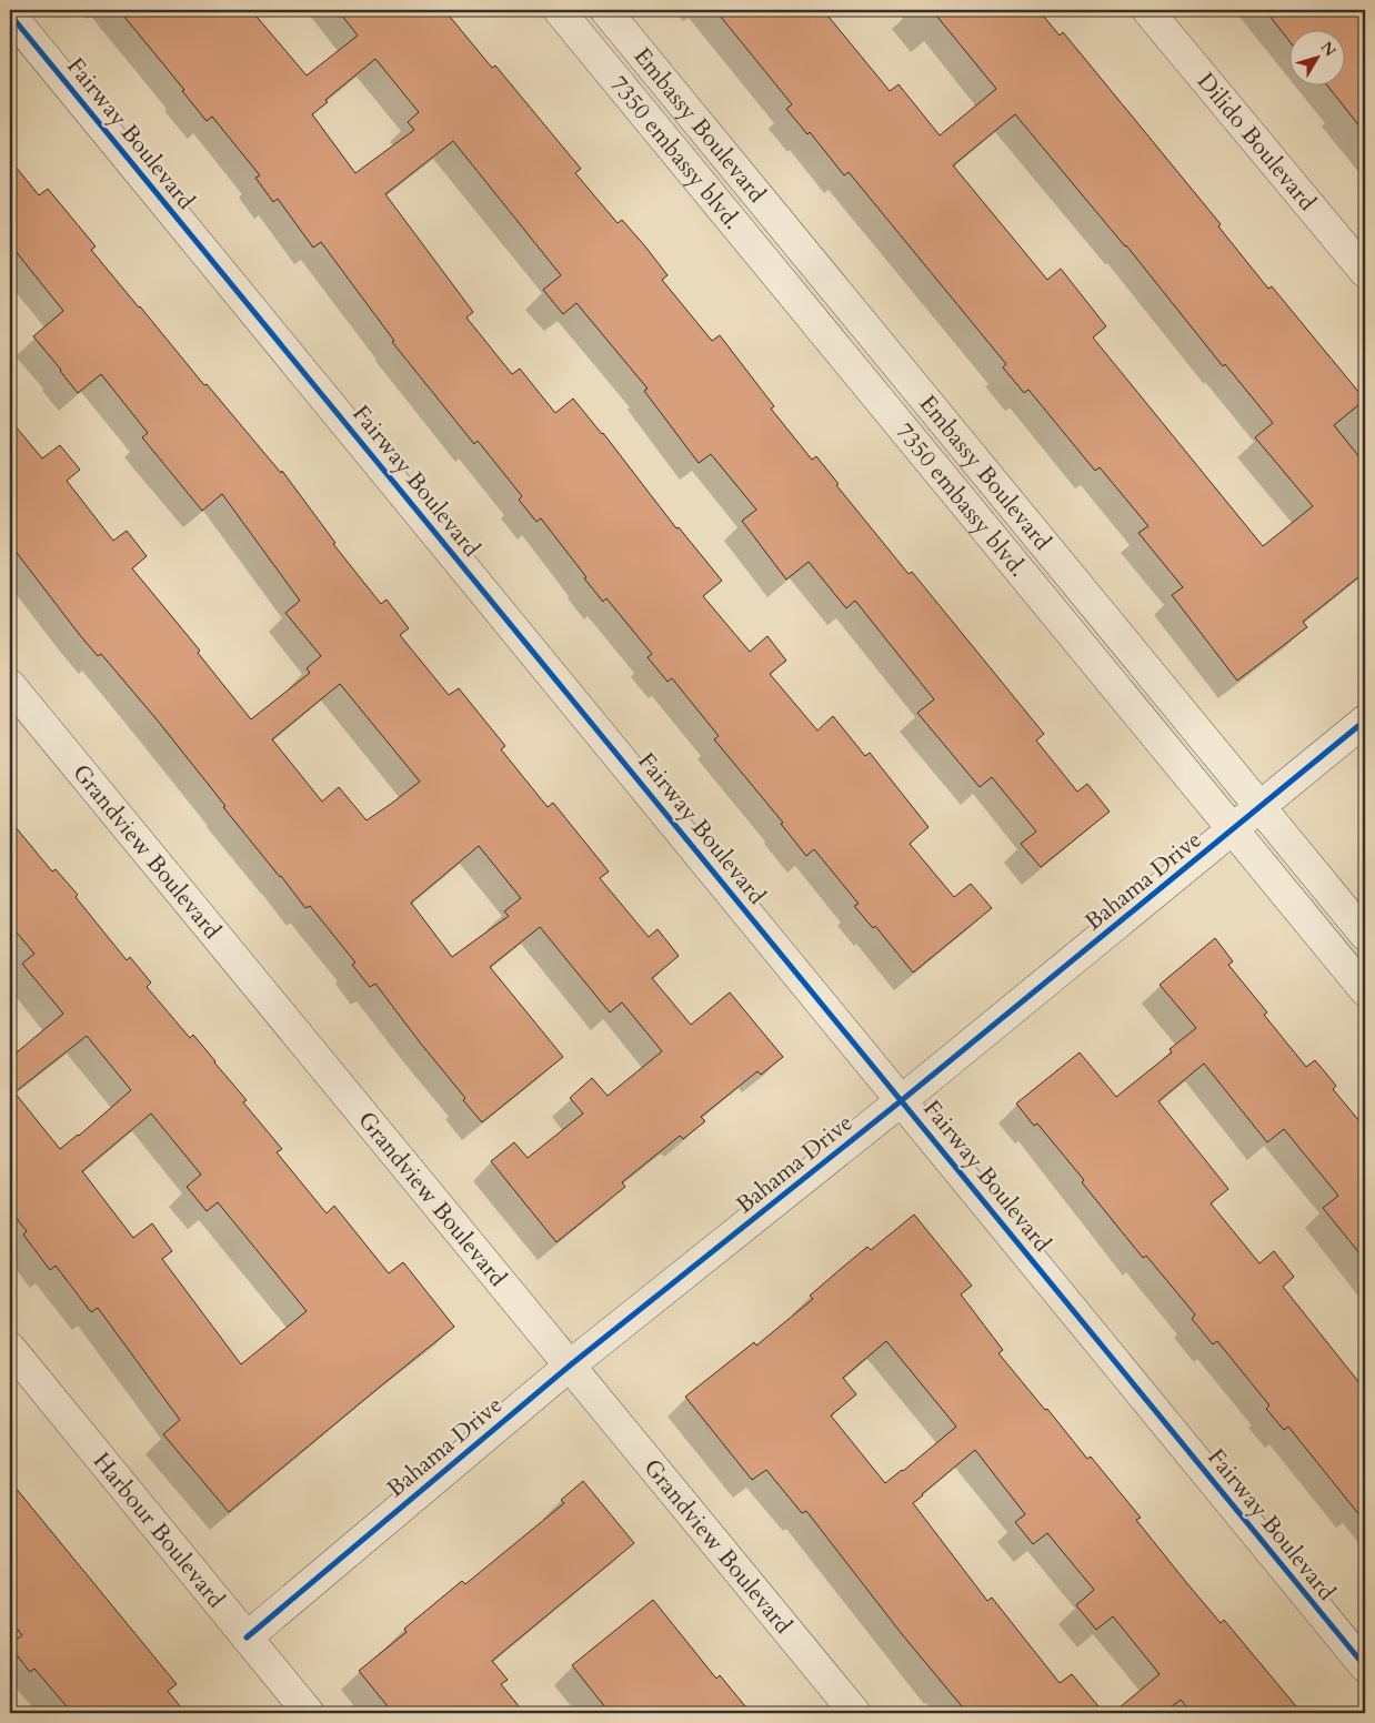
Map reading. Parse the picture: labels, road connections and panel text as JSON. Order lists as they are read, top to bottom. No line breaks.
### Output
{"streets":{"street":["Embassy Boulevard","Fairway Boulevard","Dilido Boulevard","7350 embassy blvd.","Grandview Boulevard","Bahama Drive","Harbour Boulevard"]},"crossings":[["Embassy Boulevard","Bahama Drive"],["Fairway Boulevard","Bahama Drive"],["7350 embassy blvd.","Bahama Drive"],["Grandview Boulevard","Bahama Drive"],["Bahama Drive","Harbour Boulevard"]],"north":"top right"}
